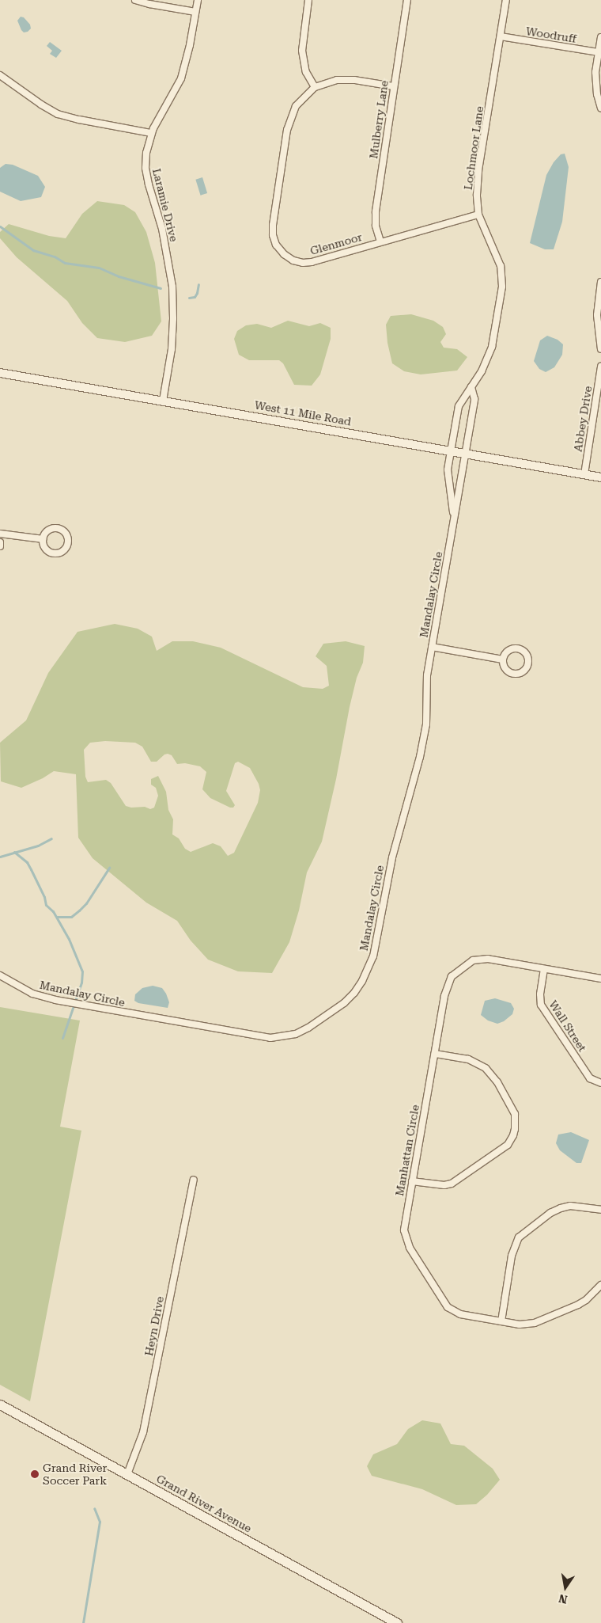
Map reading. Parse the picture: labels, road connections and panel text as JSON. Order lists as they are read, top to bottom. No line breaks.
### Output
{"streets":{"main road":["Grand River Avenue"],"street":["Woodruff","Mulberry Lane","Lochmoor Lane","Laramie Drive","Glenmoor","West 11 Mile Road","Abbey Drive","Mandalay Circle","Wall Street","Manhattan Circle","Heyn Drive"]},"crossings":[["Woodruff","Lochmoor Lane"],["Mulberry Lane","Glenmoor"],["Lochmoor Lane","Glenmoor"],["Lochmoor Lane","West 11 Mile Road"],["Lochmoor Lane","Mandalay Circle"],["Laramie Drive","West 11 Mile Road"],["West 11 Mile Road","Abbey Drive"],["West 11 Mile Road","Mandalay Circle"],["Wall Street","Manhattan Circle"],["Heyn Drive","Grand River Avenue"]],"places":["Grand River Soccer Park"],"north":"bottom"}
